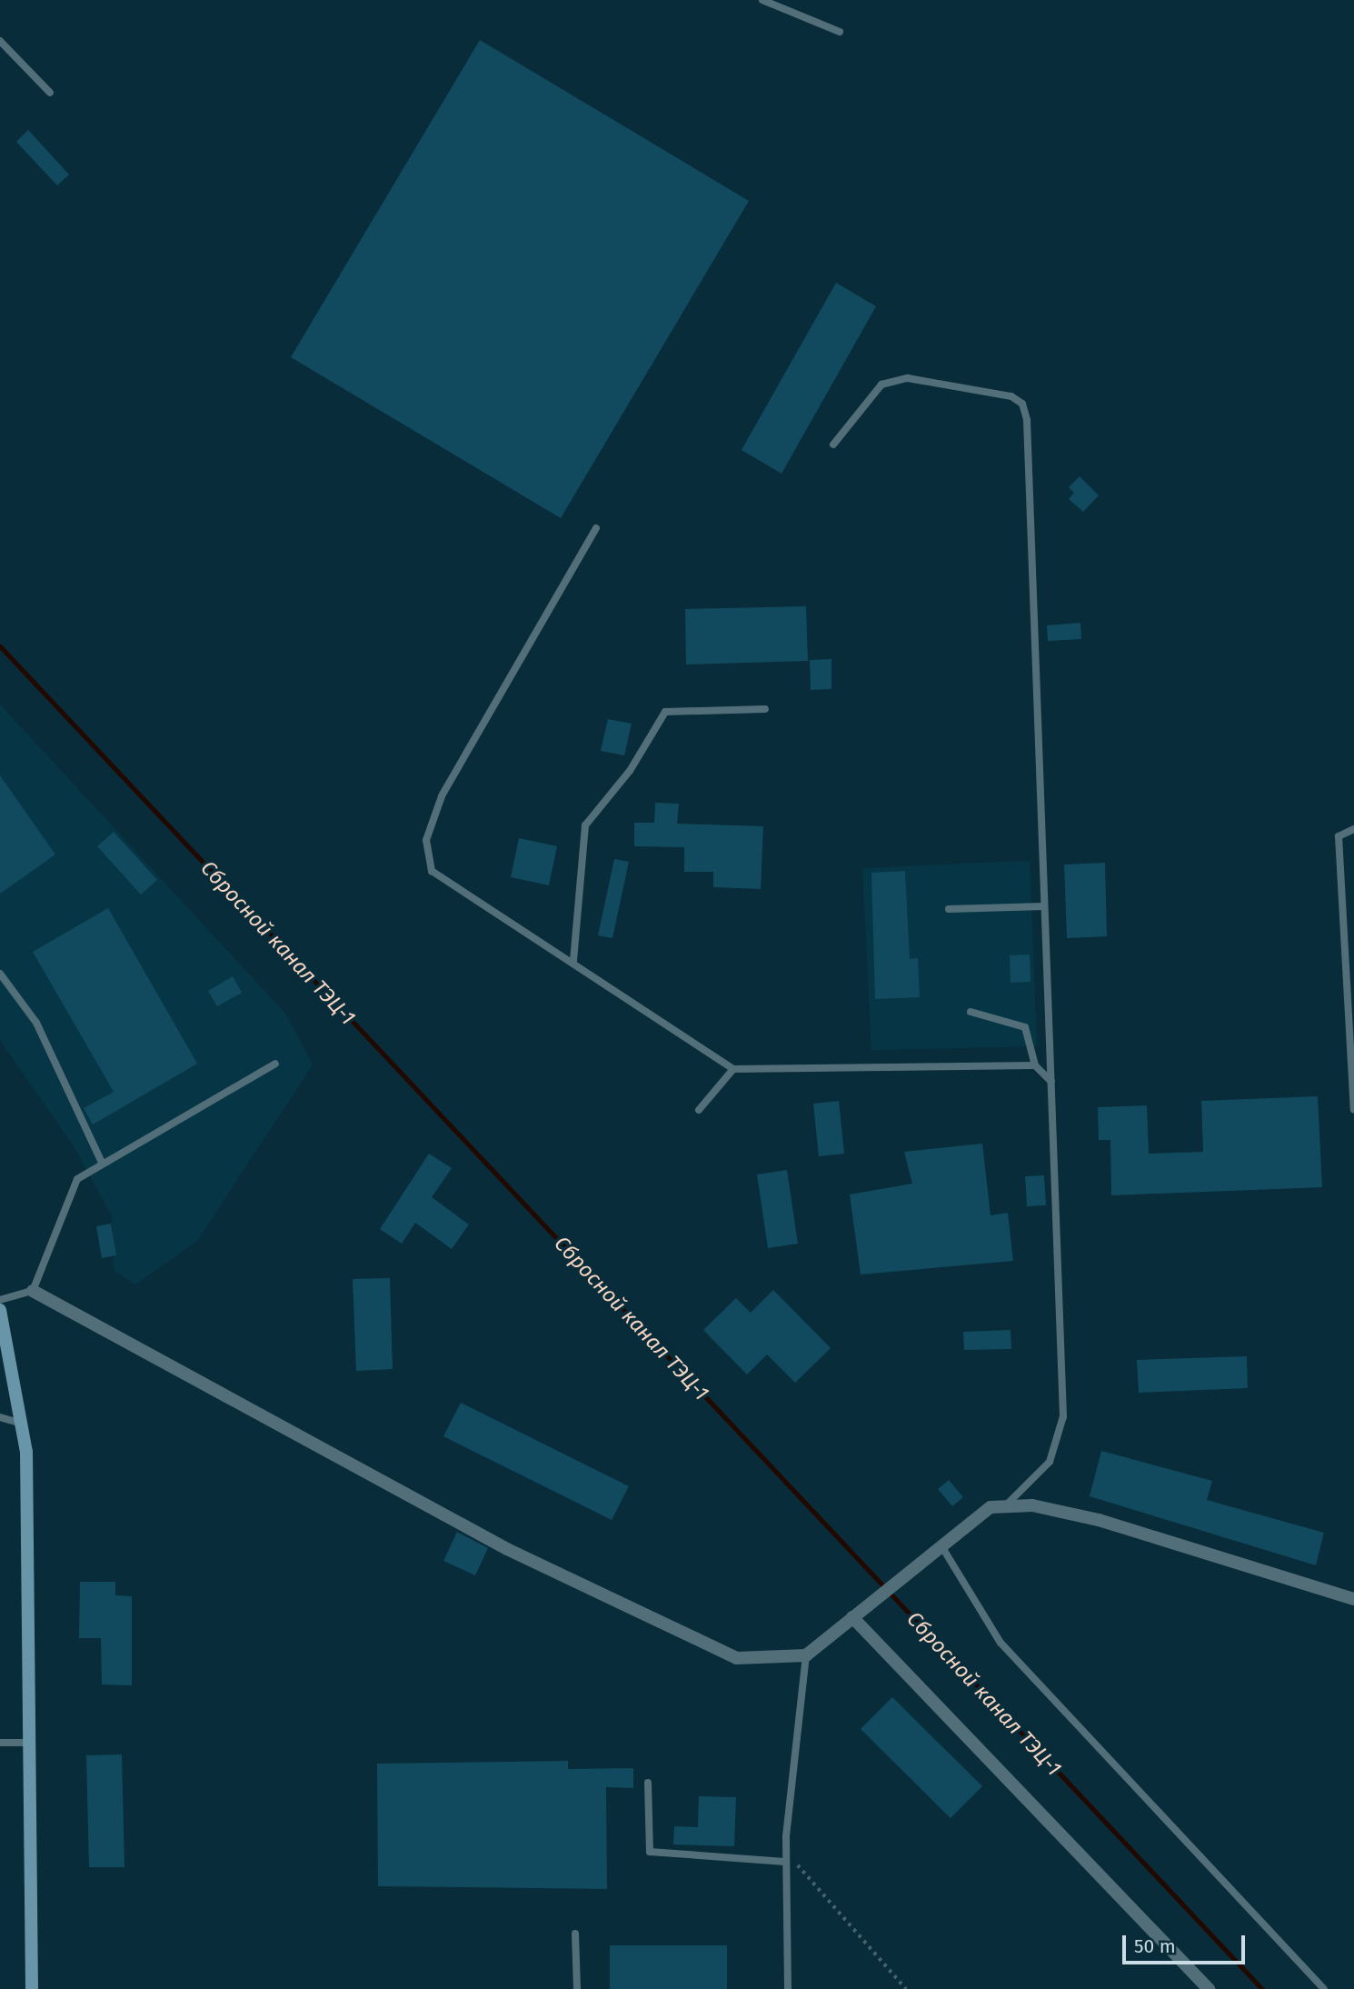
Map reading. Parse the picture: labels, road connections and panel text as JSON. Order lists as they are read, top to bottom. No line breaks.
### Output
{"water":["Сбросной канал ТЭЦ-1"],"scale_bar":"50 m"}
